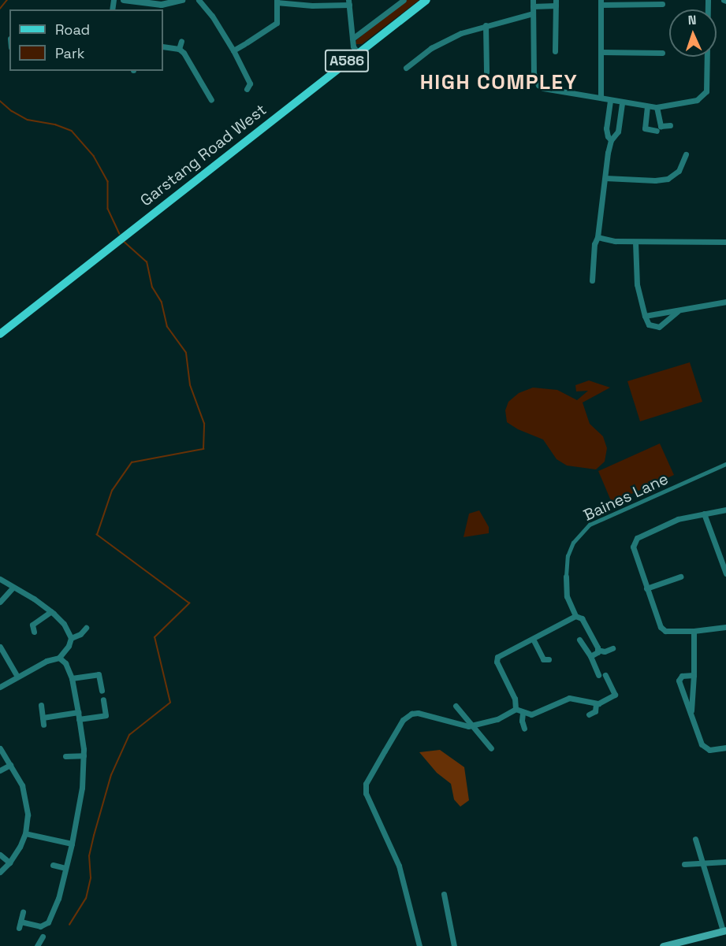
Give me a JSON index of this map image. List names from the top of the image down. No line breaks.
{"streets":{"main road":["A586","Garstang Road West"],"street":["Baines Lane"]},"districts":["HIGH COMPLEY"],"legend":["Road","Park"],"north":"top"}
